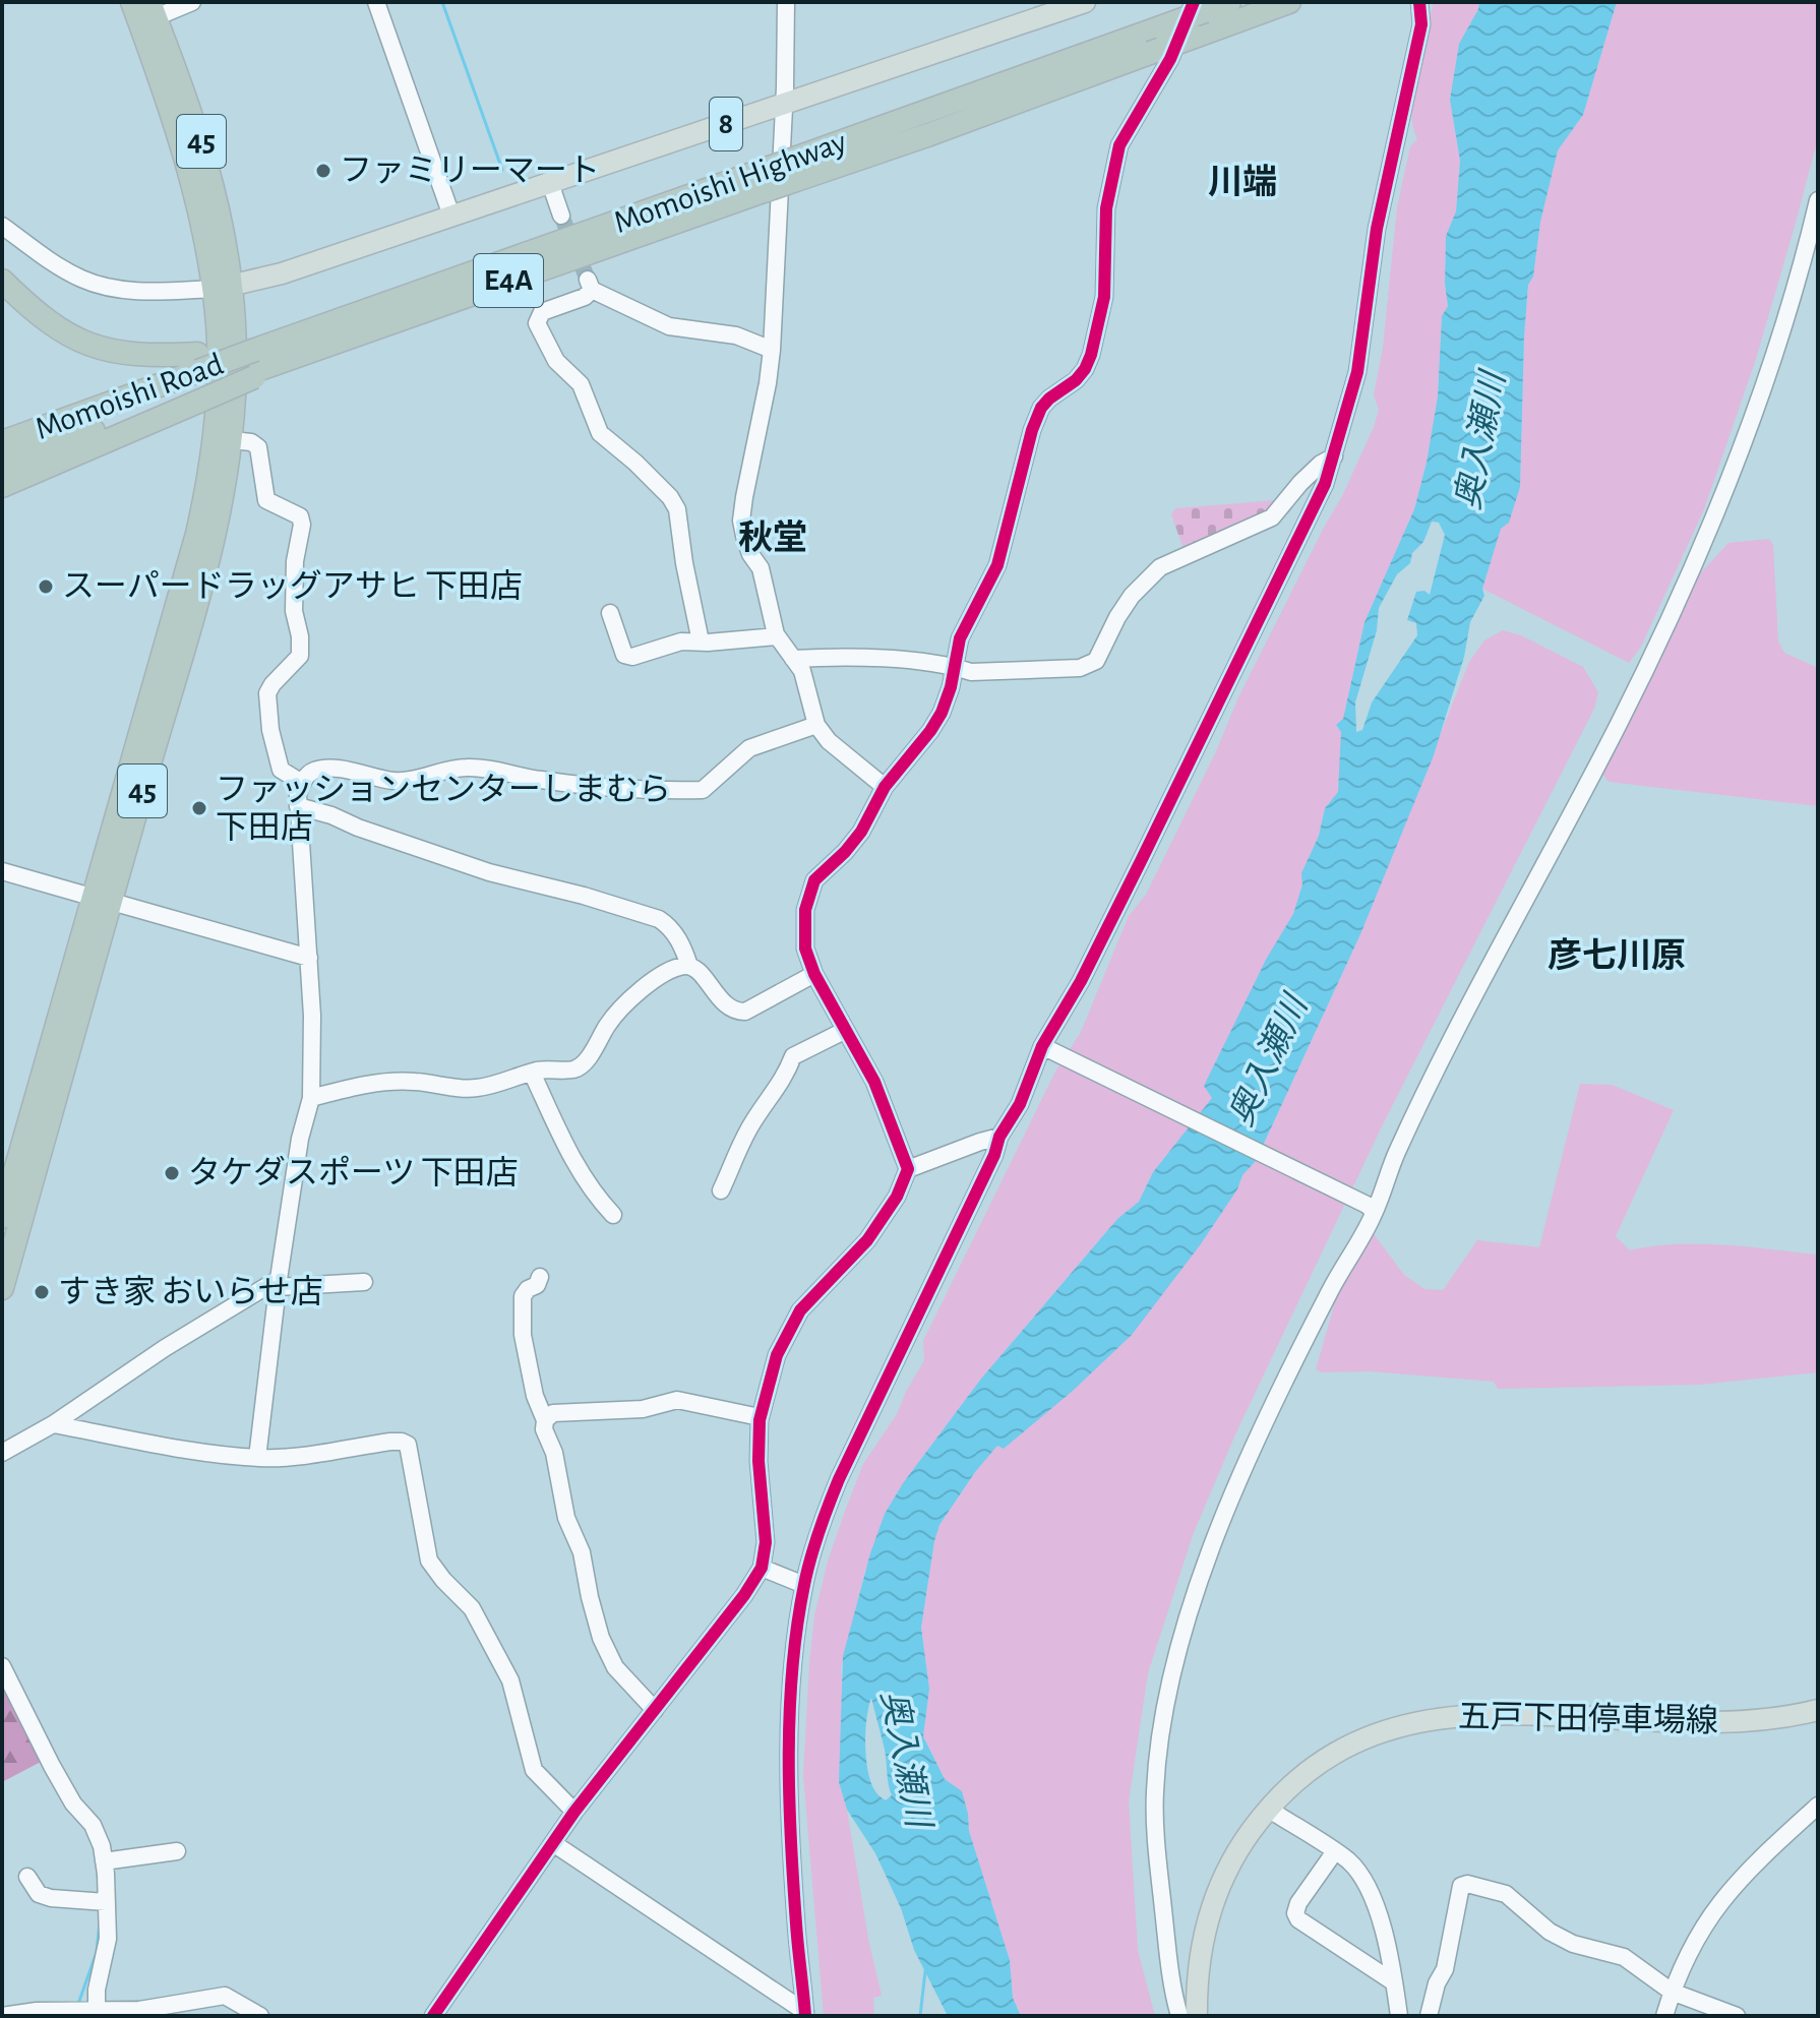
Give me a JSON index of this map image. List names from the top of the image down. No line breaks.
{"streets":{"highway":["45","Momoishi Highway","E4A","Momoishi Road"],"main road":["8","五戸下田停車場線"]},"crossings":[["8","45"],["Momoishi Highway","E4A"]],"districts":["川端","秋堂","彦七川原"],"water":["奥入瀬川"],"places":["ファミリーマート","スーパードラッグアサヒ 下田店","ファッションセンターしまむら 下田店","タケダスポーツ 下田店","すき家 おいらせ店"]}
